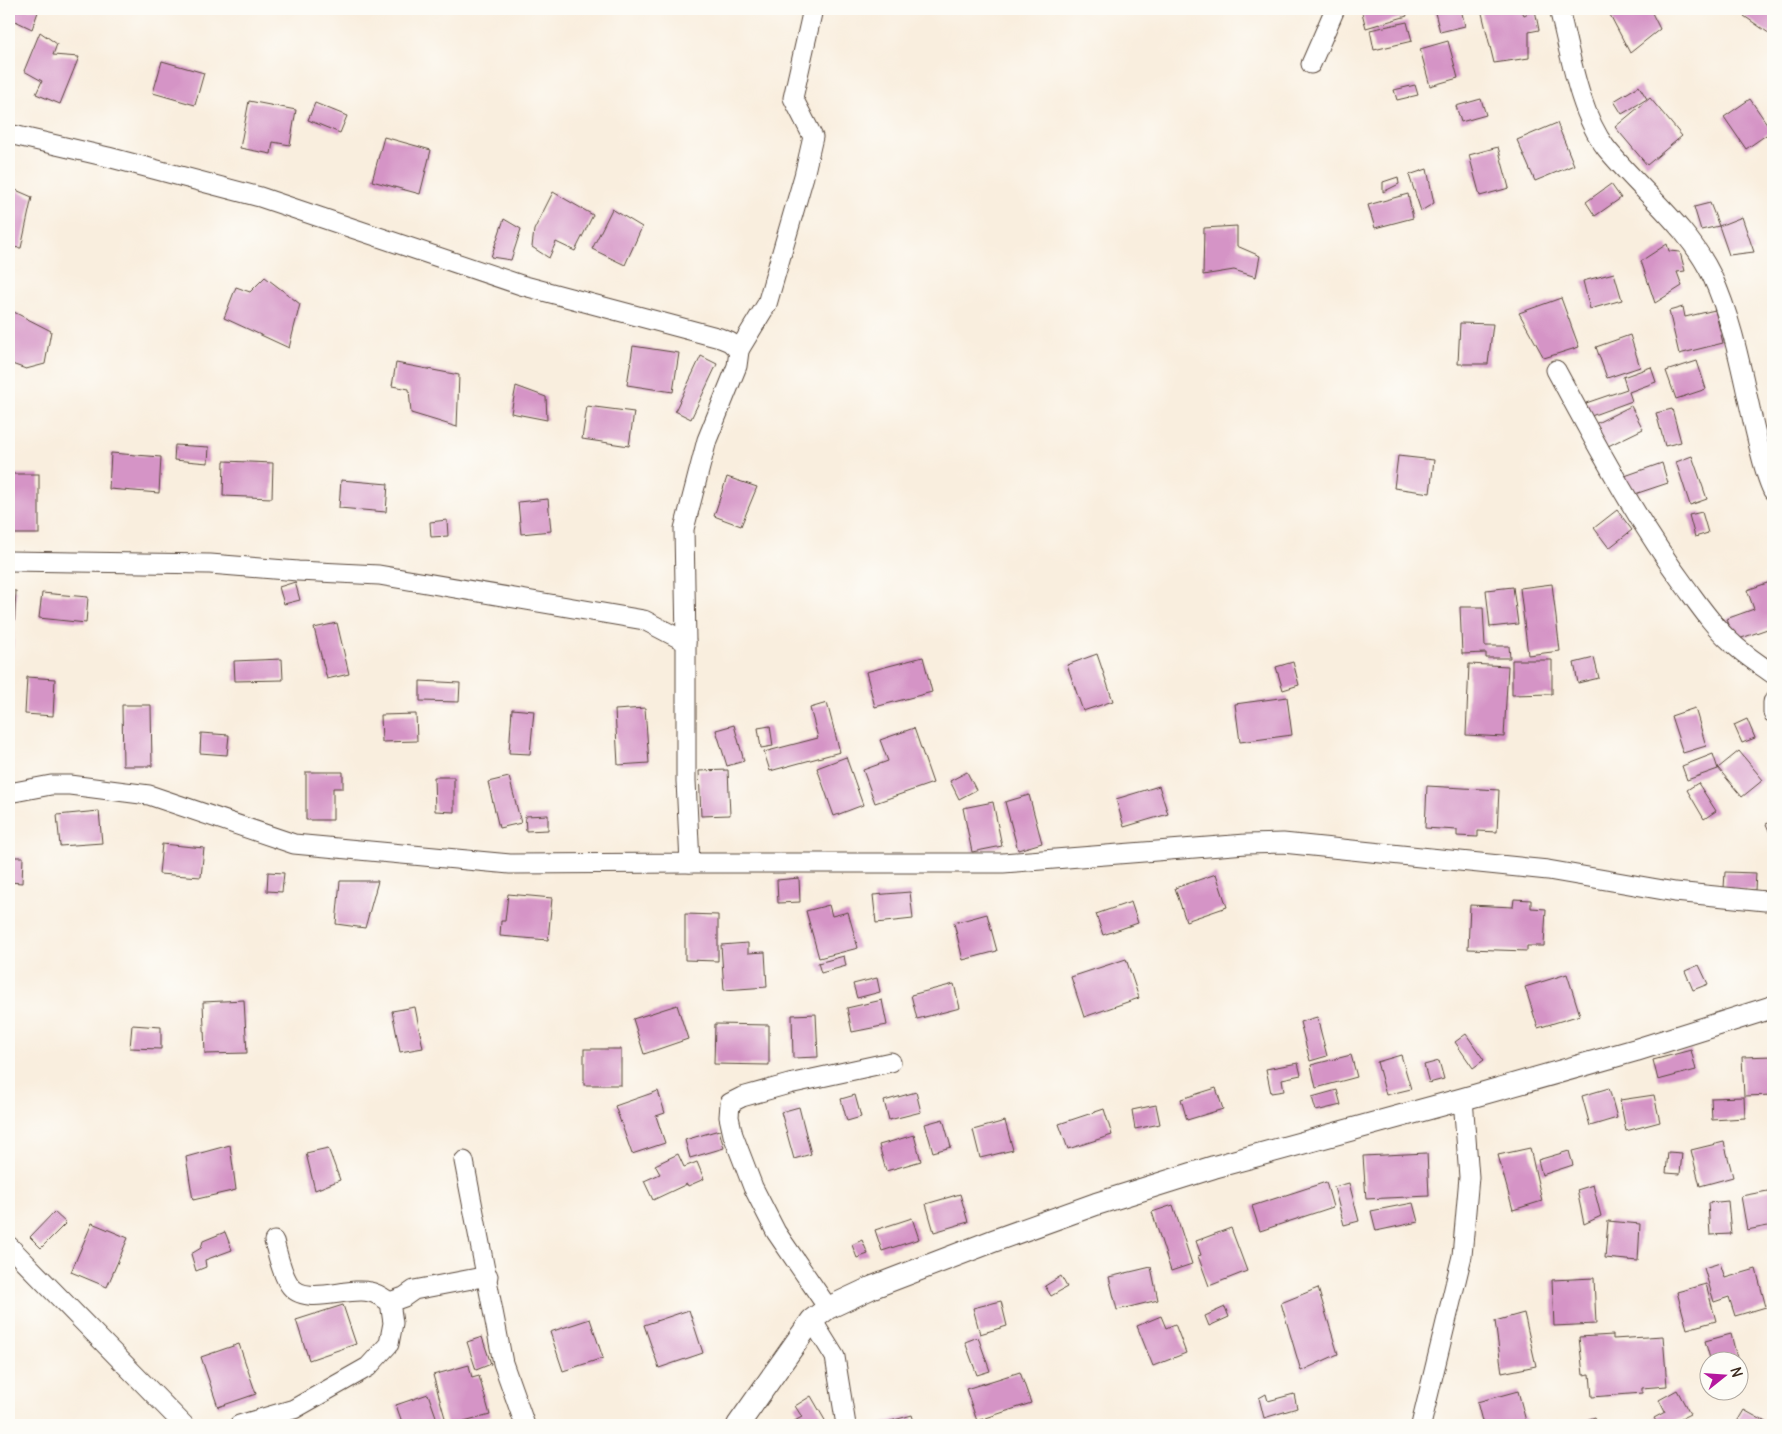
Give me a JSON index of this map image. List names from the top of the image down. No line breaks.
{"north":"right"}
